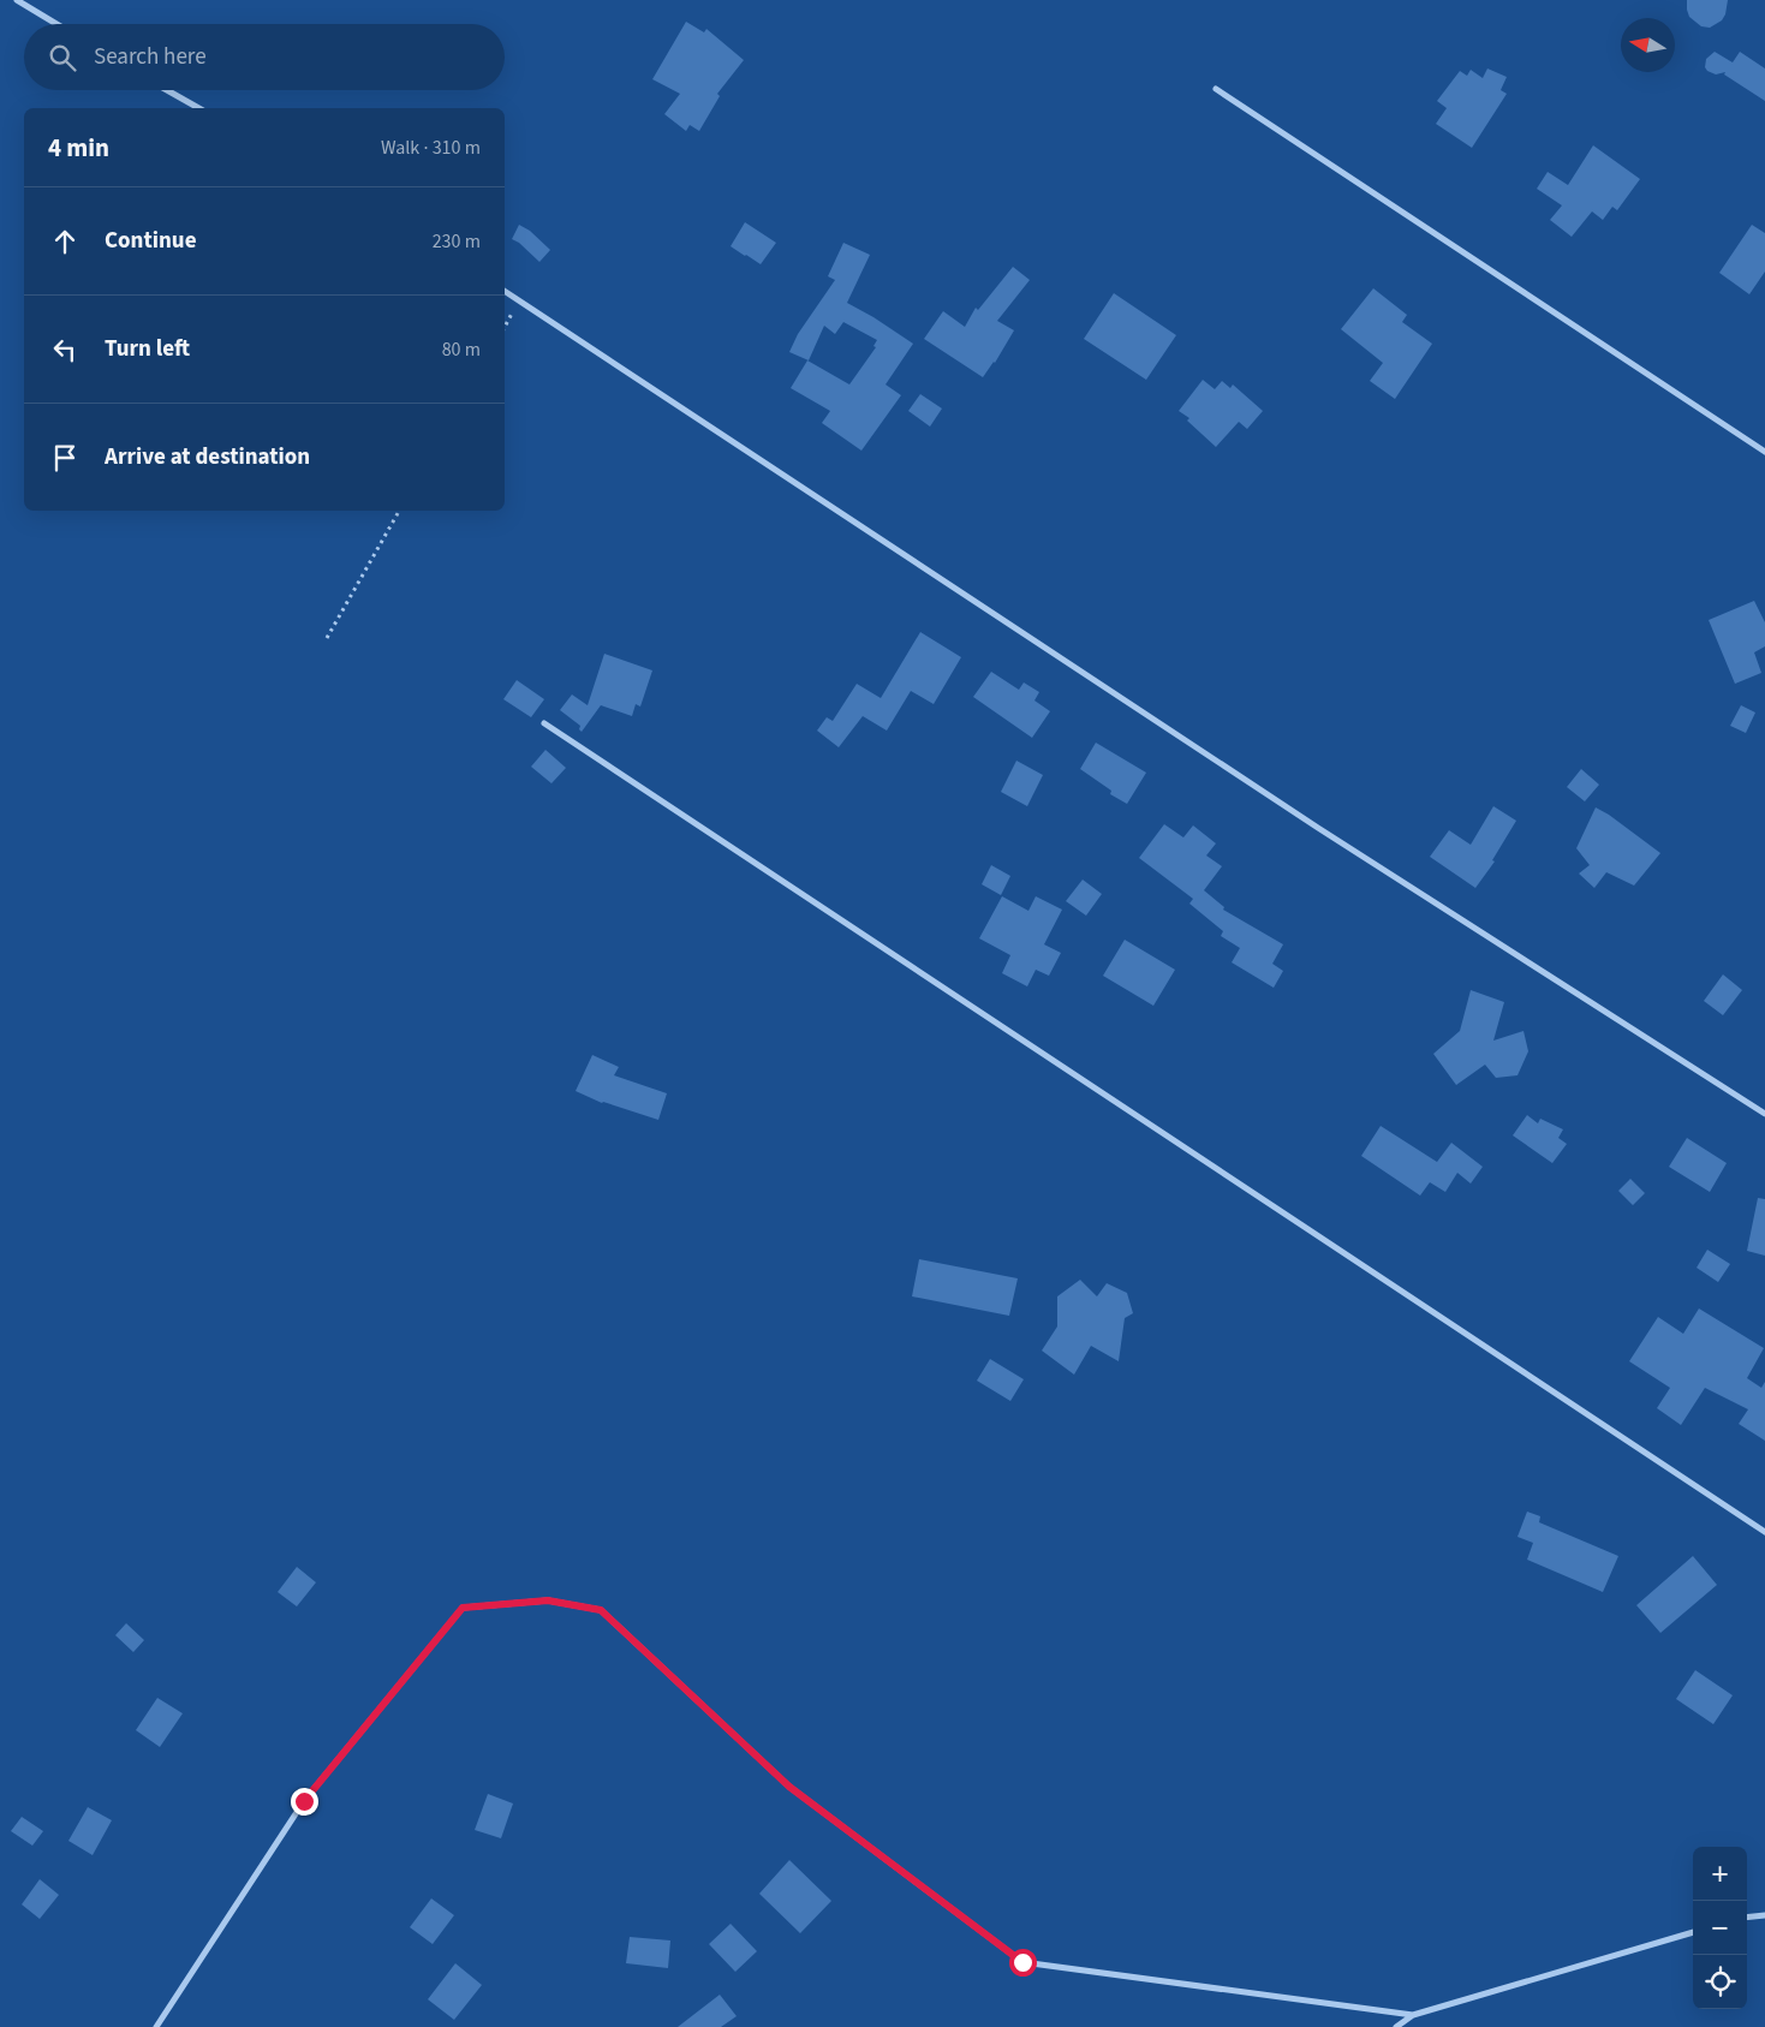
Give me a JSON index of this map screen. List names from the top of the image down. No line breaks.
{"north":"left","page":{"search":"Search here","heading":["4 min","Walk · 310 m"],"list":[["Continue","230 m"],["Turn left","80 m"],"Arrive at destination"],"map_buttons":["+","−"]}}
